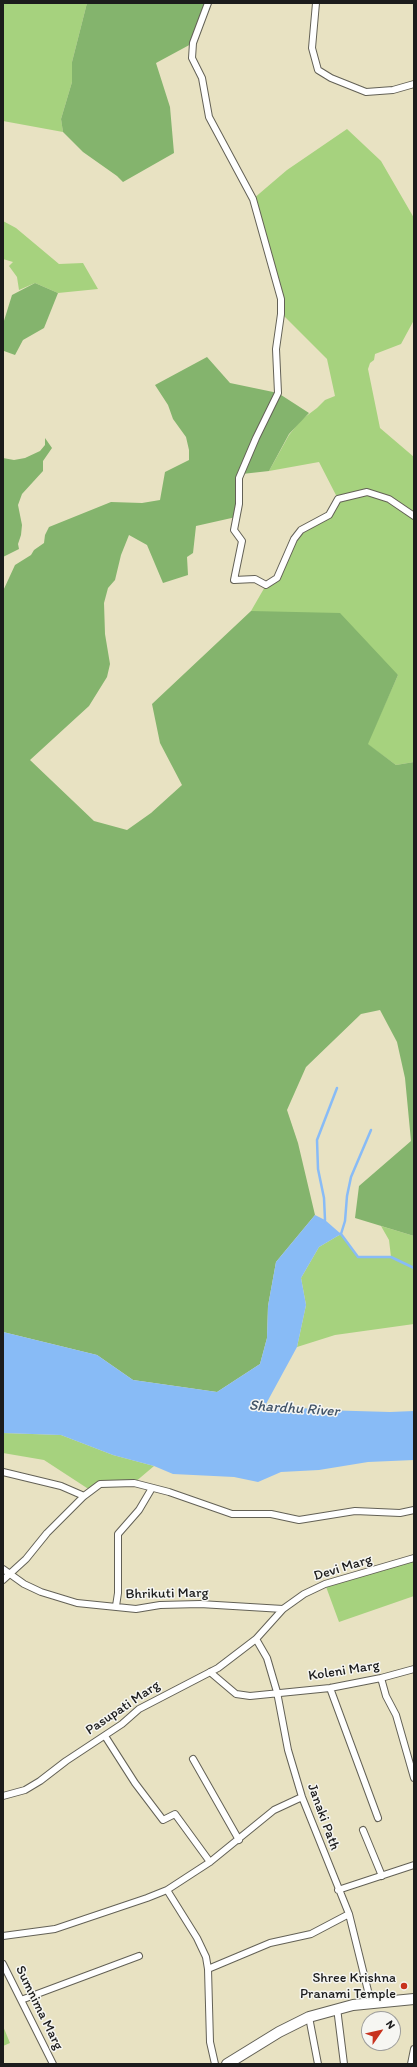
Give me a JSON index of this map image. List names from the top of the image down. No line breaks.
{"streets":{"street":["Devi Marg","Bhrikuti Marg","Koleni Marg","Pasupati Marg","Janaki Path","Sumnima Marg"]},"crossings":[["Devi Marg","Bhrikuti Marg"],["Devi Marg","Pasupati Marg"],["Devi Marg","Janaki Path"],["Koleni Marg","Pasupati Marg"],["Koleni Marg","Janaki Path"],["Pasupati Marg","Janaki Path"]],"water":["Shardhu River"],"places":["Shree Krishna Pranami Temple"],"north":"top right"}
